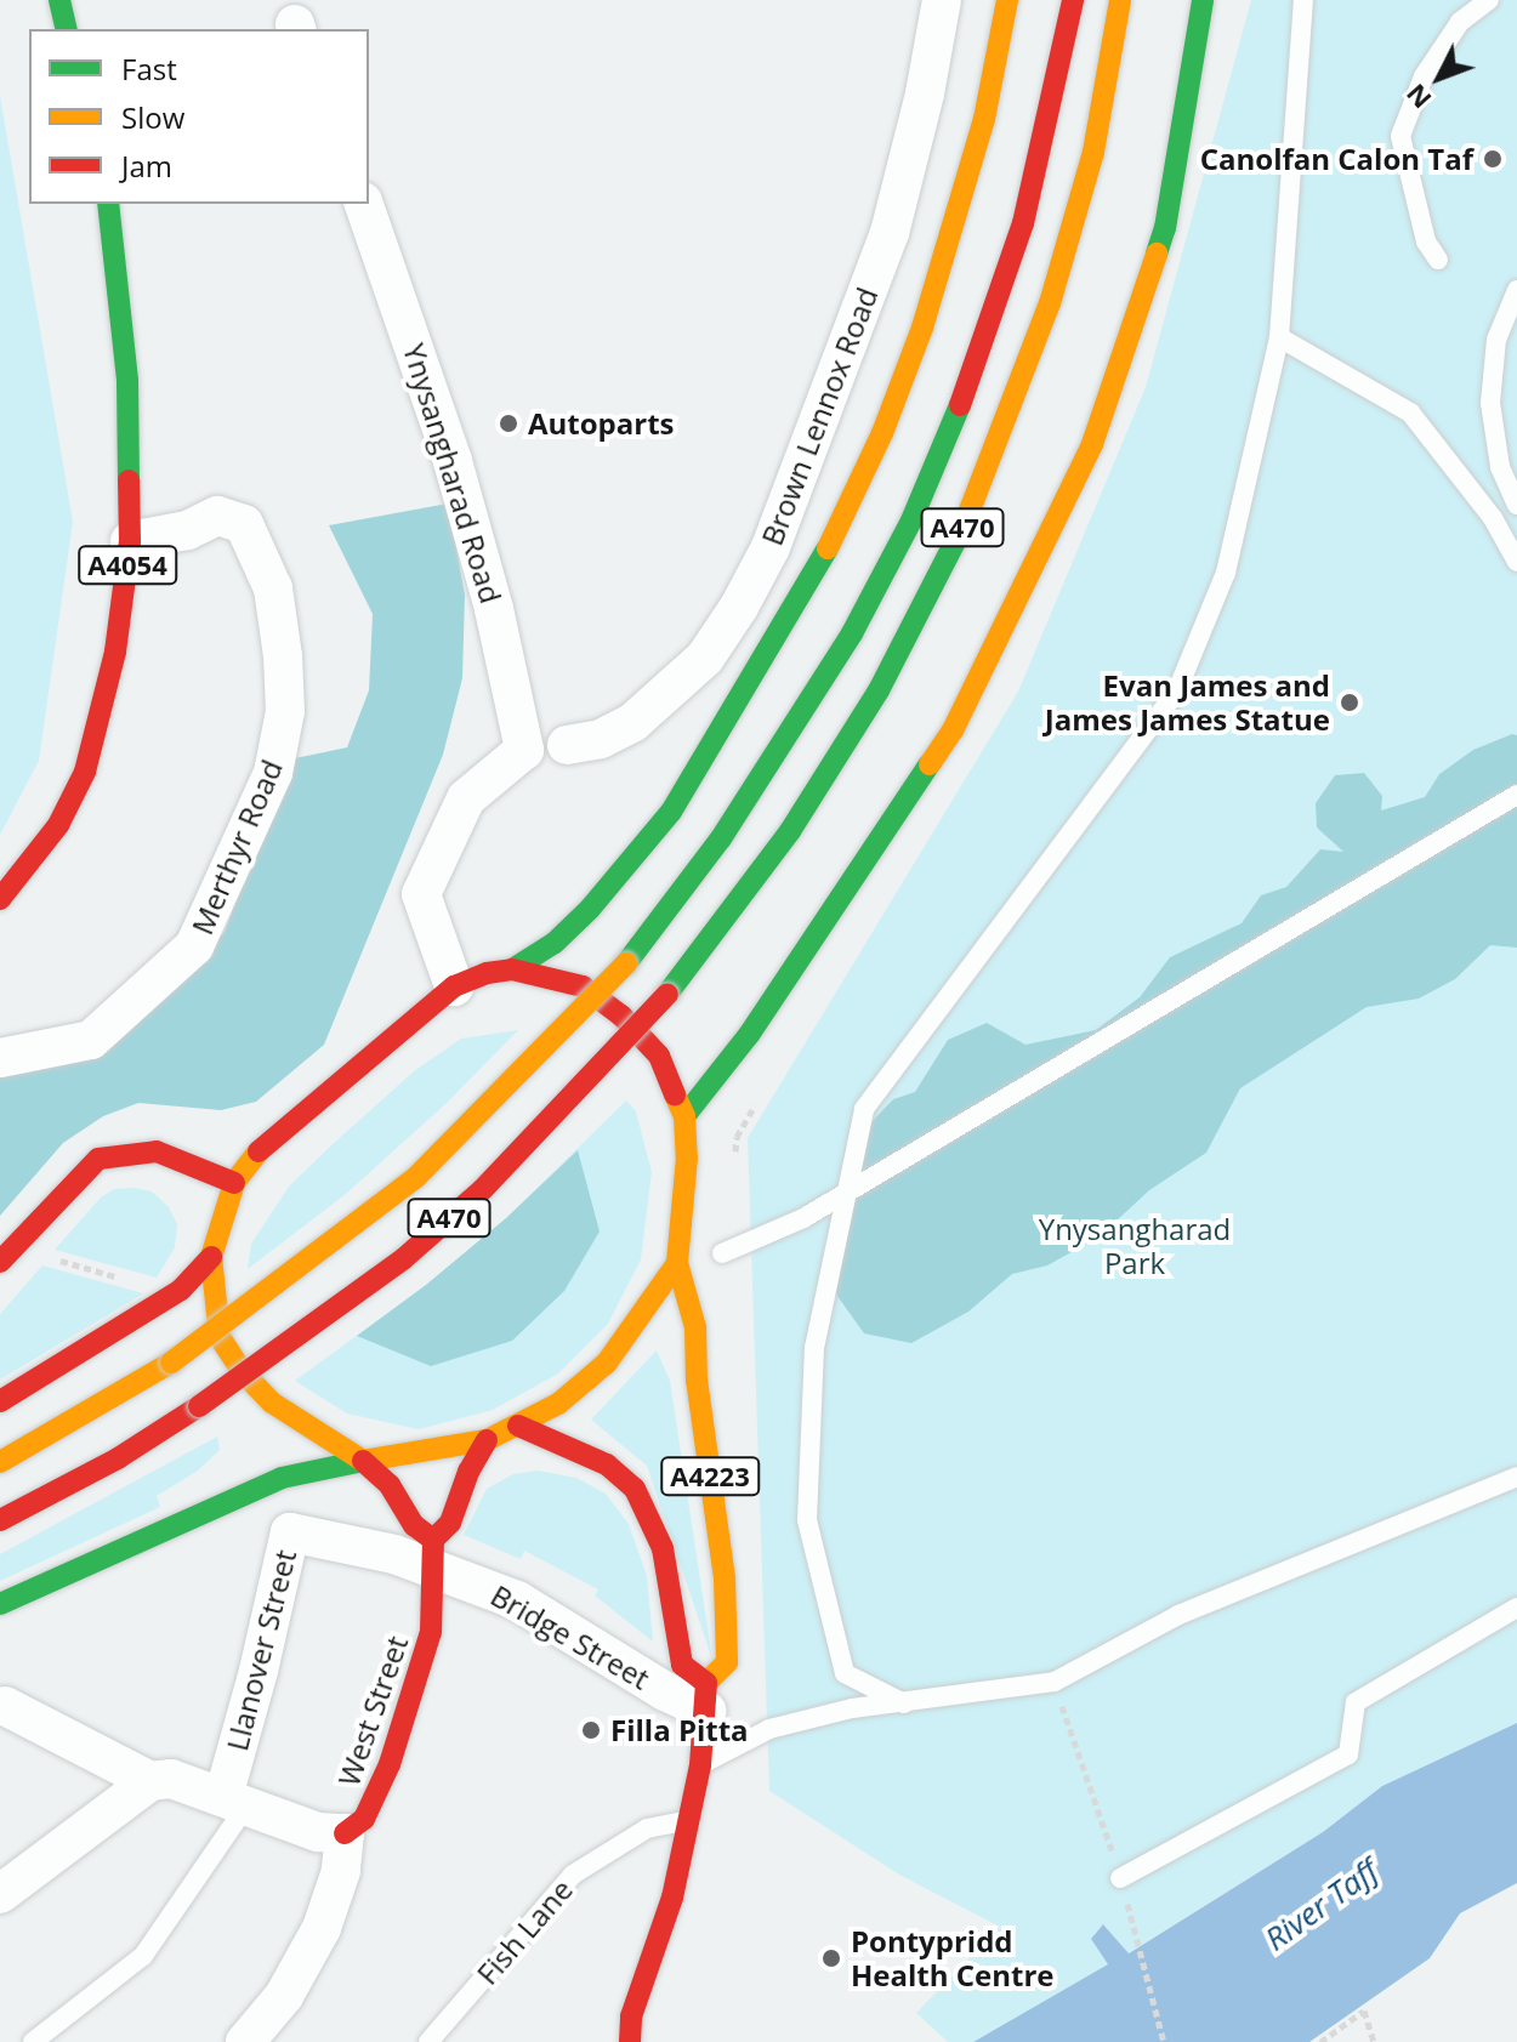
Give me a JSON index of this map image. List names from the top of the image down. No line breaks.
{"streets":{"main road":["A470","A4054","A4223","West Street"],"street":["Brown Lennox Road","Ynysangharad Road","Merthyr Road","Bridge Street","Llanover Street"],"lane":["Fish Lane"]},"crossings":[["A4054","Merthyr Road"],["A4223","Bridge Street"],["A4223","Fish Lane"],["Bridge Street","Llanover Street"],["Bridge Street","West Street"],["Llanover Street","West Street"]],"water":["River Taff"],"parks":["Ynysangharad Park"],"places":["Canolfan Calon Taf","Autoparts","Evan James and James James Statue","Filla Pitta","Pontypridd Health Centre"],"legend":["Fast","Slow","Jam"],"north":"bottom left"}
